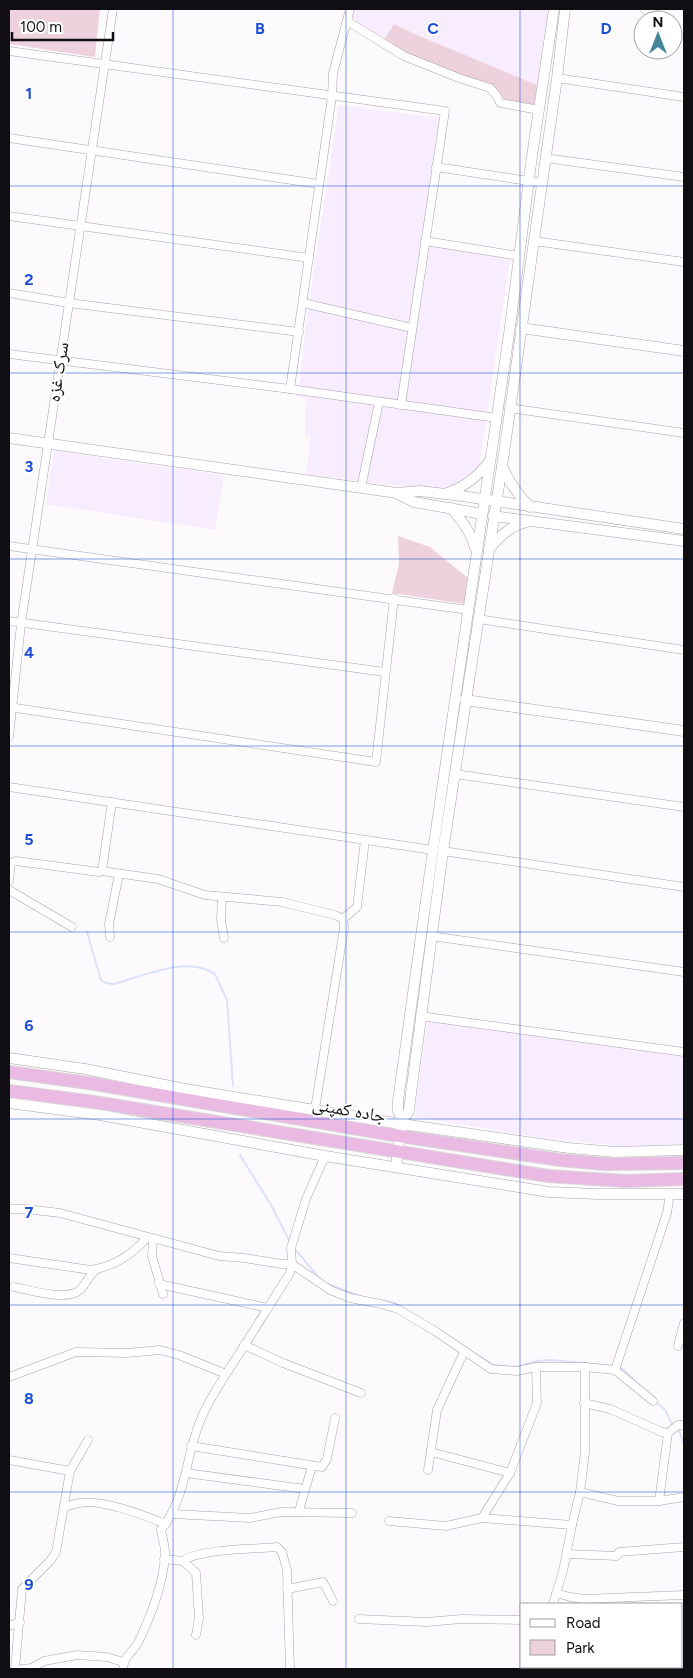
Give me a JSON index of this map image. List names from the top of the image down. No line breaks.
{"streets":{"highway":["جاده کمپنی"],"street":["سرک غزه"]},"legend":["Road","Park"],"scale_bar":"100 m","north":"top","grid":{"columns":["B","C","D"],"rows":["1","2","3","4","5","6","7","8","9"]}}
